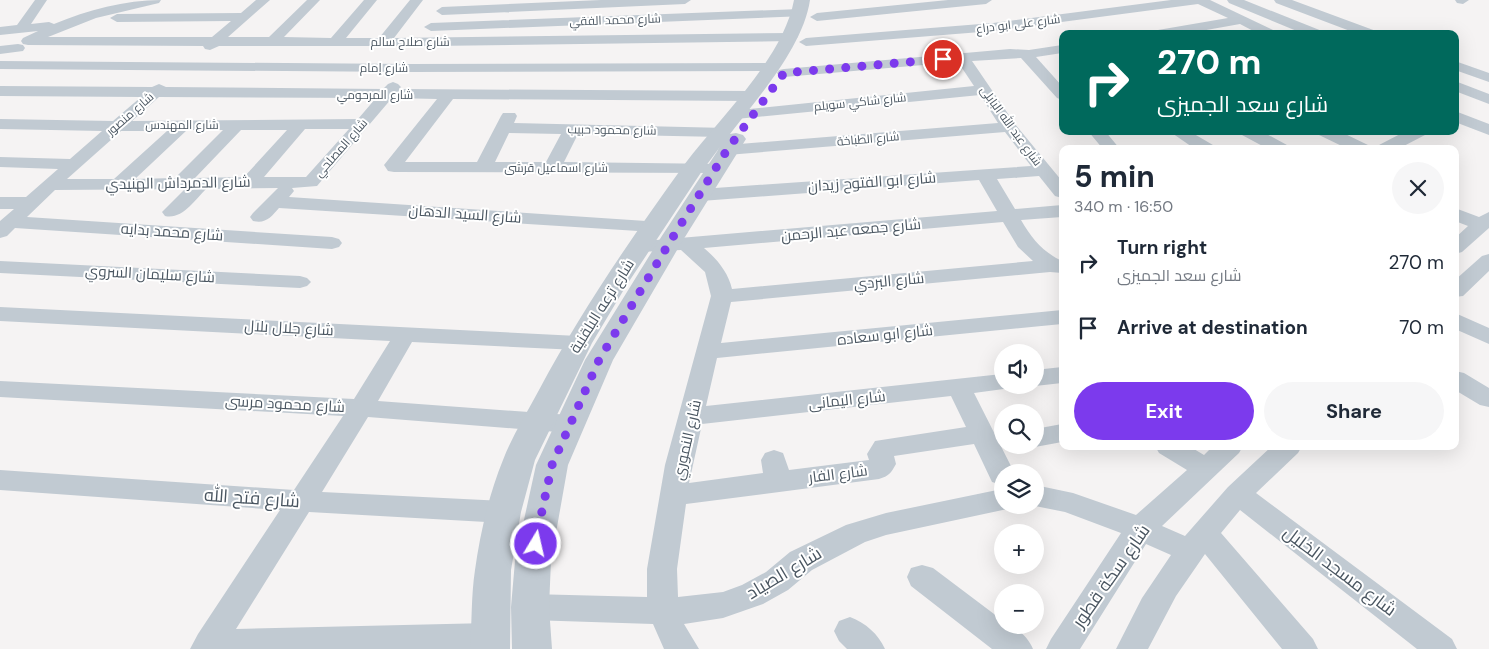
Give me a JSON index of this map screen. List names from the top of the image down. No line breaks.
{"streets":{"street":["شارع محمد الفقي","شارع على ابو دراع","شارع صلاح سالم","شارع إمام","شارع المرحومي","شارع شاكي سويلم","شارع منصور","شارع المهندس","شارع عبد الله البابلى","شارع محمود حبيب","شارع الطباخة","شارع المصلحي","شارع اسماعيل قرشى","شارع ابو الفتوح زيدان","شارع الدمرداش الهنيدي","شارع السيد الدهان","شارع جمعه عبد الرحمن","شارع محمد بدايه","شارع سليمان السروي","شارع البردي","شارع ترعه البلقنية","شارع جلال بلال","شارع ابو سعاده","شارع اليمانى","شارع محمود مرسى","شارع النموري","شارع الفار","شارع فتح الله","شارع مسجد الخليل","شارع الصياد","شارع سكة قطور"]},"crossings":[["شارع محمد الفقي","شارع على ابو دراع"],["شارع محمد الفقي","شارع صلاح سالم"],["شارع محمد الفقي","شارع المصلحي"],["شارع محمد الفقي","شارع ترعه البلقنية"],["شارع على ابو دراع","شارع صلاح سالم"],["شارع على ابو دراع","شارع ترعه البلقنية"],["شارع صلاح سالم","شارع منصور"],["شارع صلاح سالم","شارع المصلحي"],["شارع صلاح سالم","شارع ترعه البلقنية"],["شارع إمام","شارع منصور"],["شارع إمام","شارع عبد الله البابلى"],["شارع إمام","شارع المصلحي"],["شارع إمام","شارع ترعه البلقنية"],["شارع المرحومي","شارع شاكي سويلم"],["شارع المرحومي","شارع منصور"],["شارع المرحومي","شارع محمود حبيب"],["شارع المرحومي","شارع الطباخة"],["شارع المرحومي","شارع المصلحي"],["شارع المرحومي","شارع اسماعيل قرشى"],["شارع المرحومي","شارع ترعه البلقنية"],["شارع شاكي سويلم","شارع عبد الله البابلى"],["شارع شاكي سويلم","شارع محمود حبيب"],["شارع شاكي سويلم","شارع الطباخة"],["شارع شاكي سويلم","شارع اسماعيل قرشى"],["شارع شاكي سويلم","شارع ترعه البلقنية"],["شارع منصور","شارع المهندس"],["شارع منصور","شارع الدمرداش الهنيدي"],["شارع منصور","شارع محمد بدايه"],["شارع المهندس","شارع المصلحي"],["شارع عبد الله البابلى","شارع الطباخة"],["شارع عبد الله البابلى","شارع ابو الفتوح زيدان"],["شارع محمود حبيب","شارع الطباخة"],["شارع محمود حبيب","شارع اسماعيل قرشى"],["شارع محمود حبيب","شارع ترعه البلقنية"],["شارع الطباخة","شارع اسماعيل قرشى"],["شارع الطباخة","شارع ترعه البلقنية"],["شارع المصلحي","شارع الدمرداش الهنيدي"],["شارع المصلحي","شارع السيد الدهان"],["شارع اسماعيل قرشى","شارع ترعه البلقنية"],["شارع ابو الفتوح زيدان","شارع ترعه البلقنية"],["شارع السيد الدهان","شارع جمعه عبد الرحمن"],["شارع السيد الدهان","شارع ترعه البلقنية"],["شارع السيد الدهان","شارع النموري"],["شارع جمعه عبد الرحمن","شارع ترعه البلقنية"],["شارع جمعه عبد الرحمن","شارع النموري"],["شارع البردي","شارع النموري"],["شارع ترعه البلقنية","شارع جلال بلال"],["شارع ترعه البلقنية","شارع محمود مرسى"],["شارع ترعه البلقنية","شارع النموري"],["شارع ترعه البلقنية","شارع فتح الله"],["شارع ترعه البلقنية","شارع الصياد"],["شارع ابو سعاده","شارع النموري"],["شارع اليمانى","شارع النموري"],["شارع النموري","شارع الفار"],["شارع النموري","شارع الصياد"]],"page":{"turn":["270 m","شارع سعد الجميزى"],"heading":["5 min","340 m · 16:50"],"list":[{"name":"Turn right","note":"شارع سعد الجميزى","value":"270 m"},{"name":"Arrive at destination","value":"70 m"}],"map_buttons":["+","−"],"buttons":["Exit","Share"]}}
